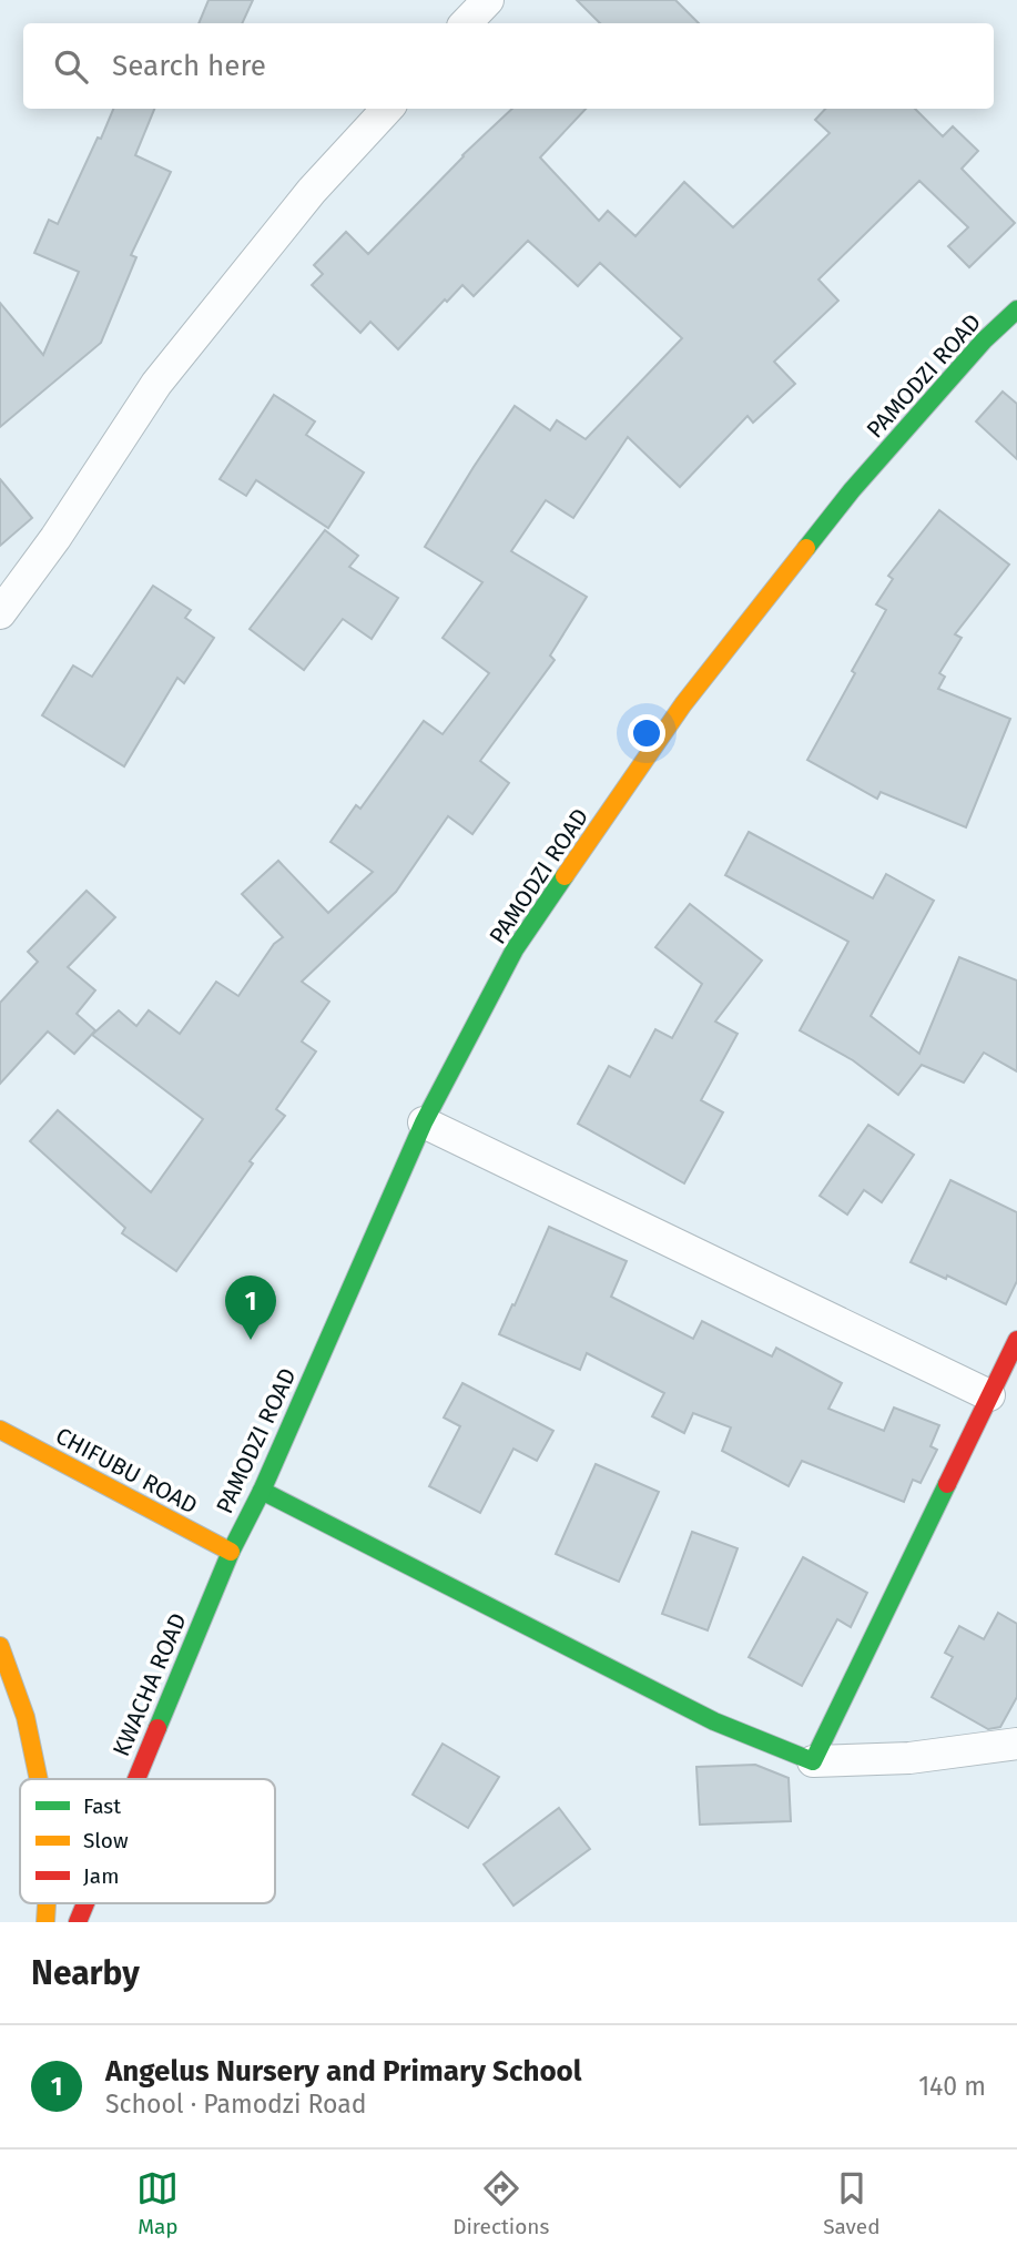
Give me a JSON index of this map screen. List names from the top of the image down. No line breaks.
{"streets":{"street":["PAMODZI ROAD","CHIFUBU ROAD","KWACHA ROAD"]},"crossings":[["PAMODZI ROAD","CHIFUBU ROAD"],["PAMODZI ROAD","KWACHA ROAD"],["CHIFUBU ROAD","KWACHA ROAD"]],"legend":["Fast","Slow","Jam"],"page":{"search":"Search here","pins":"1","heading":"Nearby","list":[{"mark":"1","name":"Angelus Nursery and Primary School","note":"School · Pamodzi Road","value":"140 m"}],"nav":["Map","Directions","Saved"]}}
